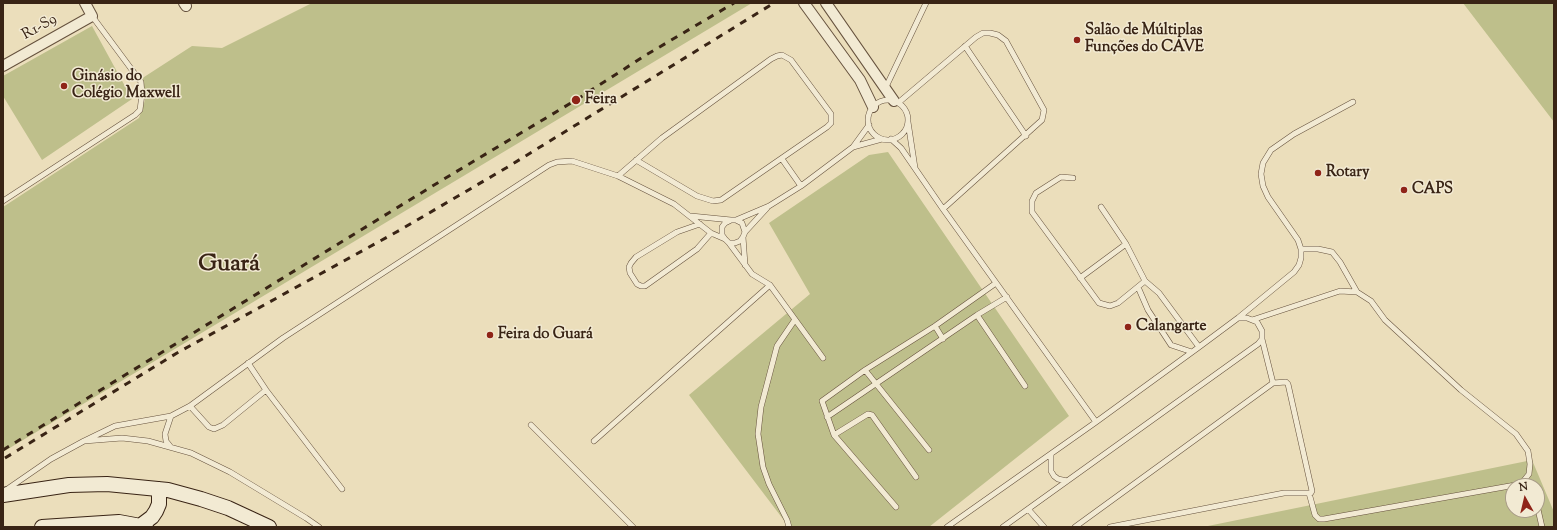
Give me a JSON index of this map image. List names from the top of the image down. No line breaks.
{"streets":{"street":["R1-S9"]},"districts":["Guará"],"places":["Salão de Múltiplas Funções do CAVE","Ginásio do Colégio Maxwell","Feira","Rotary","CAPS","Calangarte","Feira do Guará"],"north":"top"}
